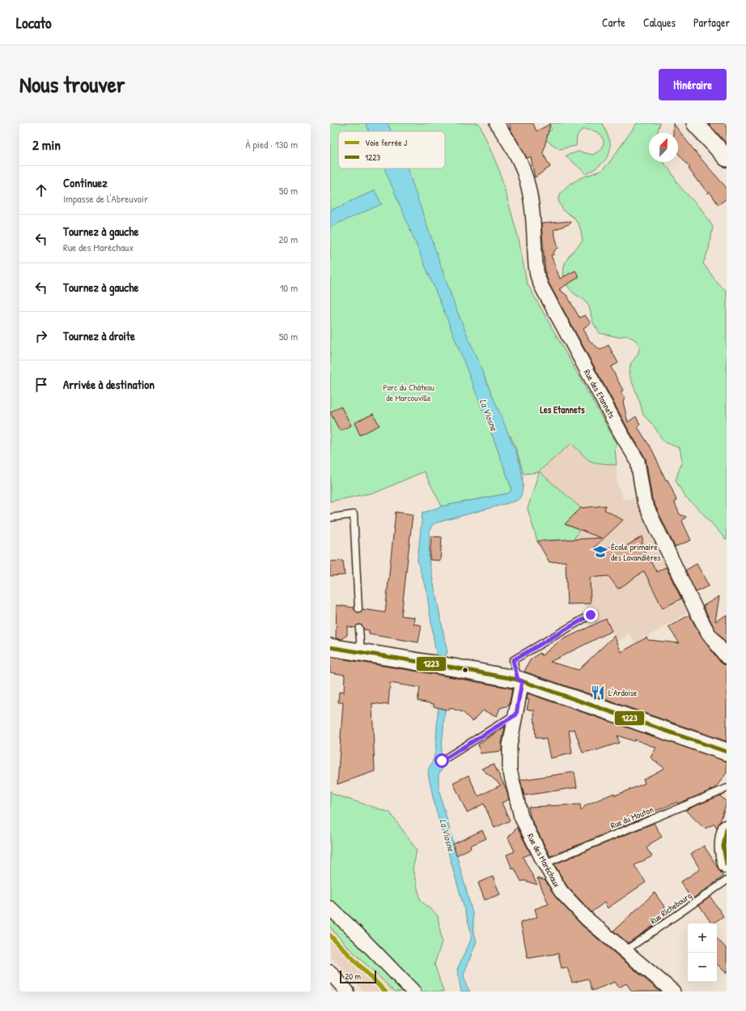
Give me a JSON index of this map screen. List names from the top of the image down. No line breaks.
{"streets":{"street":["Rue des Etannets","Rue des Maréchaux"],"lane":["Rue du Mouton","Rue Richebourg"]},"crossings":[["Rue du Mouton","Rue des Maréchaux"],["Rue des Maréchaux","Rue Richebourg"]],"districts":["Les Etannets"],"water":["La Viosne"],"parks":["Parc du Château de Marcouville"],"places":{"school or university":["École primaire des Lavandières"],"restaurant":["L'Ardoise"]},"lines":["transit line 1223","rail line J"],"legend":["Voie ferrée J","1223"],"scale_bar":"20 m","north":"top right","page":{"header":"Locato","nav":["Carte","Calques","Partager"],"title":"Nous trouver","buttons":"Itinéraire","heading":["2 min","À pied · 130 m"],"list":[["Continuez","Impasse de l'Abreuvoir","50 m"],["Tournez à gauche","Rue des Maréchaux","20 m"],["Tournez à gauche","10 m"],["Tournez à droite","50 m"],"Arrivée à destination"],"map_buttons":["+","−"],"scale":"20 m"}}
